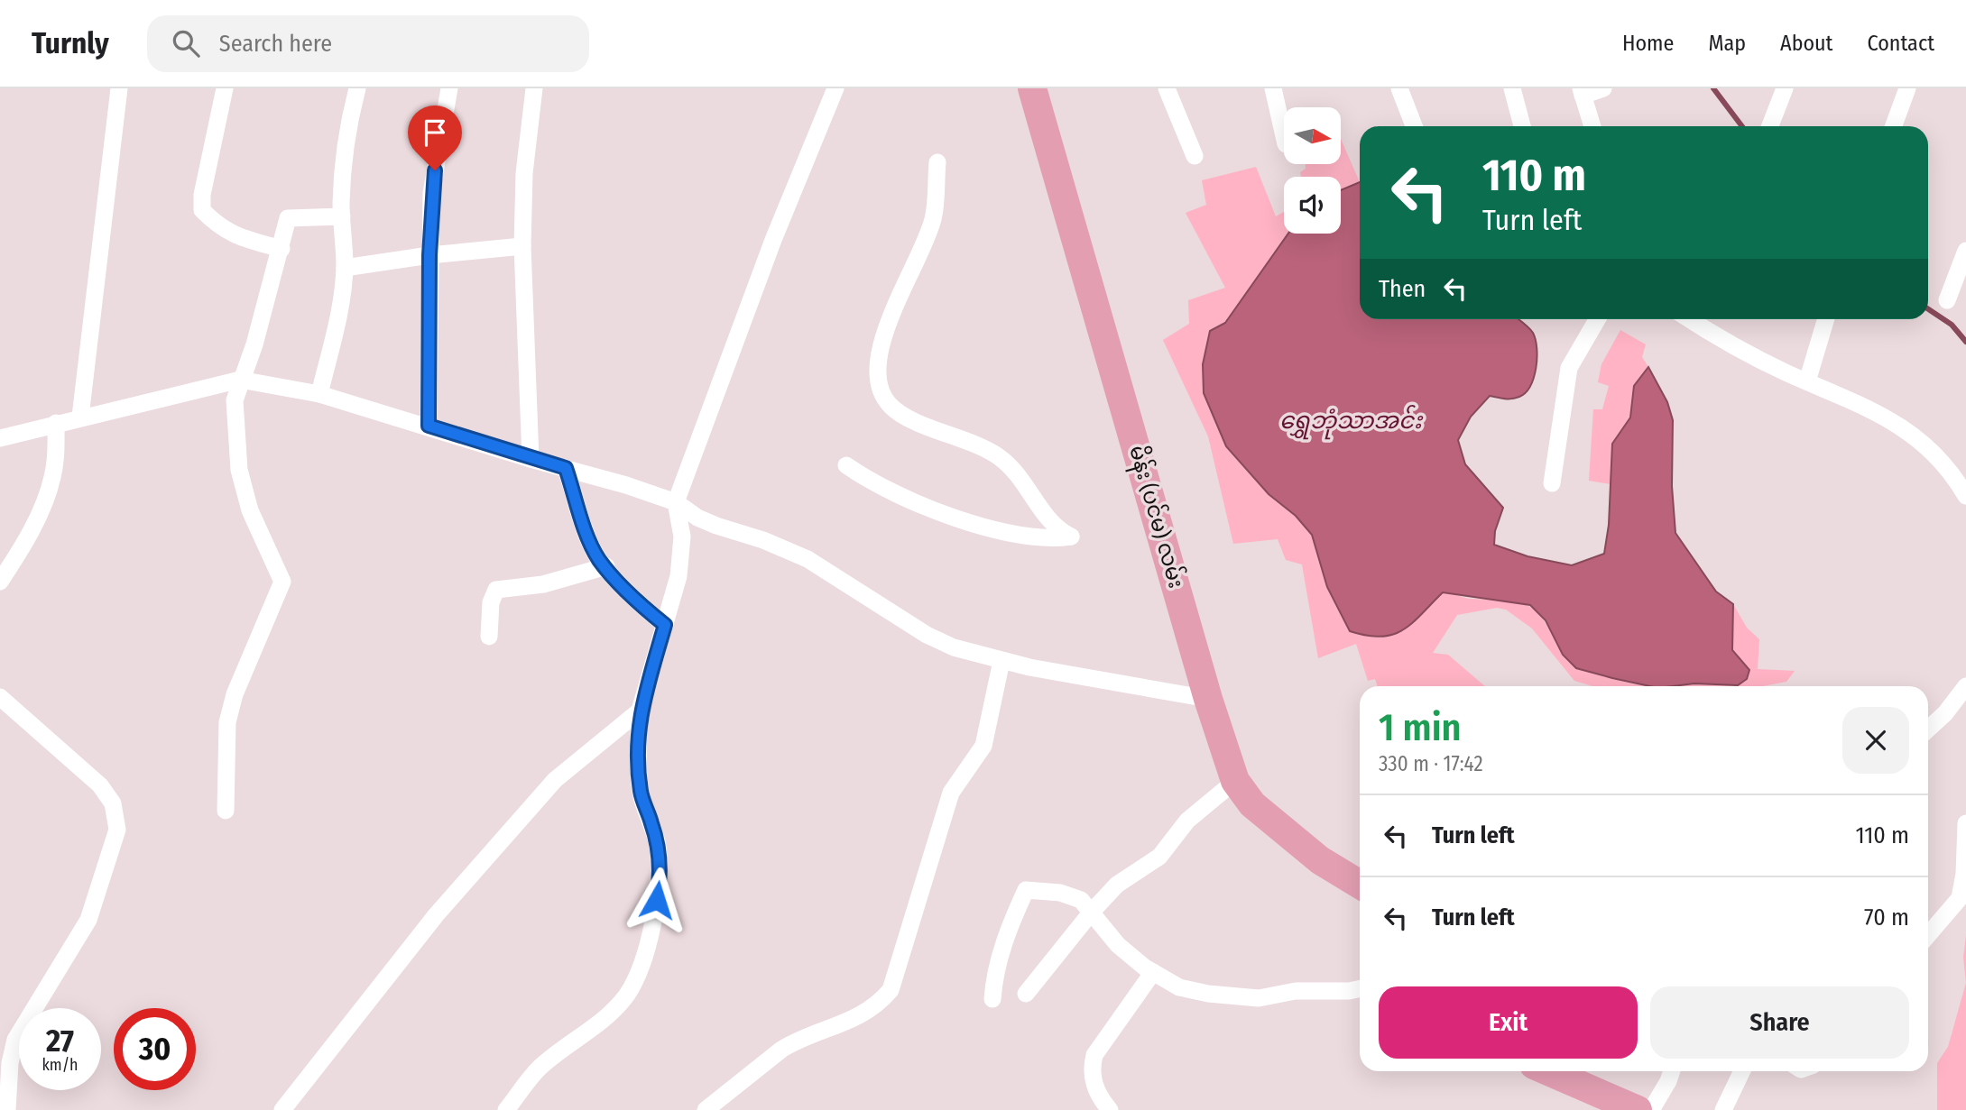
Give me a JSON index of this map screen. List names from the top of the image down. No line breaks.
{"streets":{"main road":["မိန်း (ပင်မ) လမ်း"]},"water":["ရွှေဘုံသာအင်း"],"north":"right","page":{"header":"Turnly","search":"Search here","nav":["Home","Map","About","Contact"],"turn":["110 m","Turn left"],"then":"Then","heading":["1 min","330 m · 17:42"],"list":[{"name":"Turn left","value":"110 m"},{"name":"Turn left","value":"70 m"}],"buttons":["Exit","Share"],"speed":"27 km/h","limit":"30"}}
